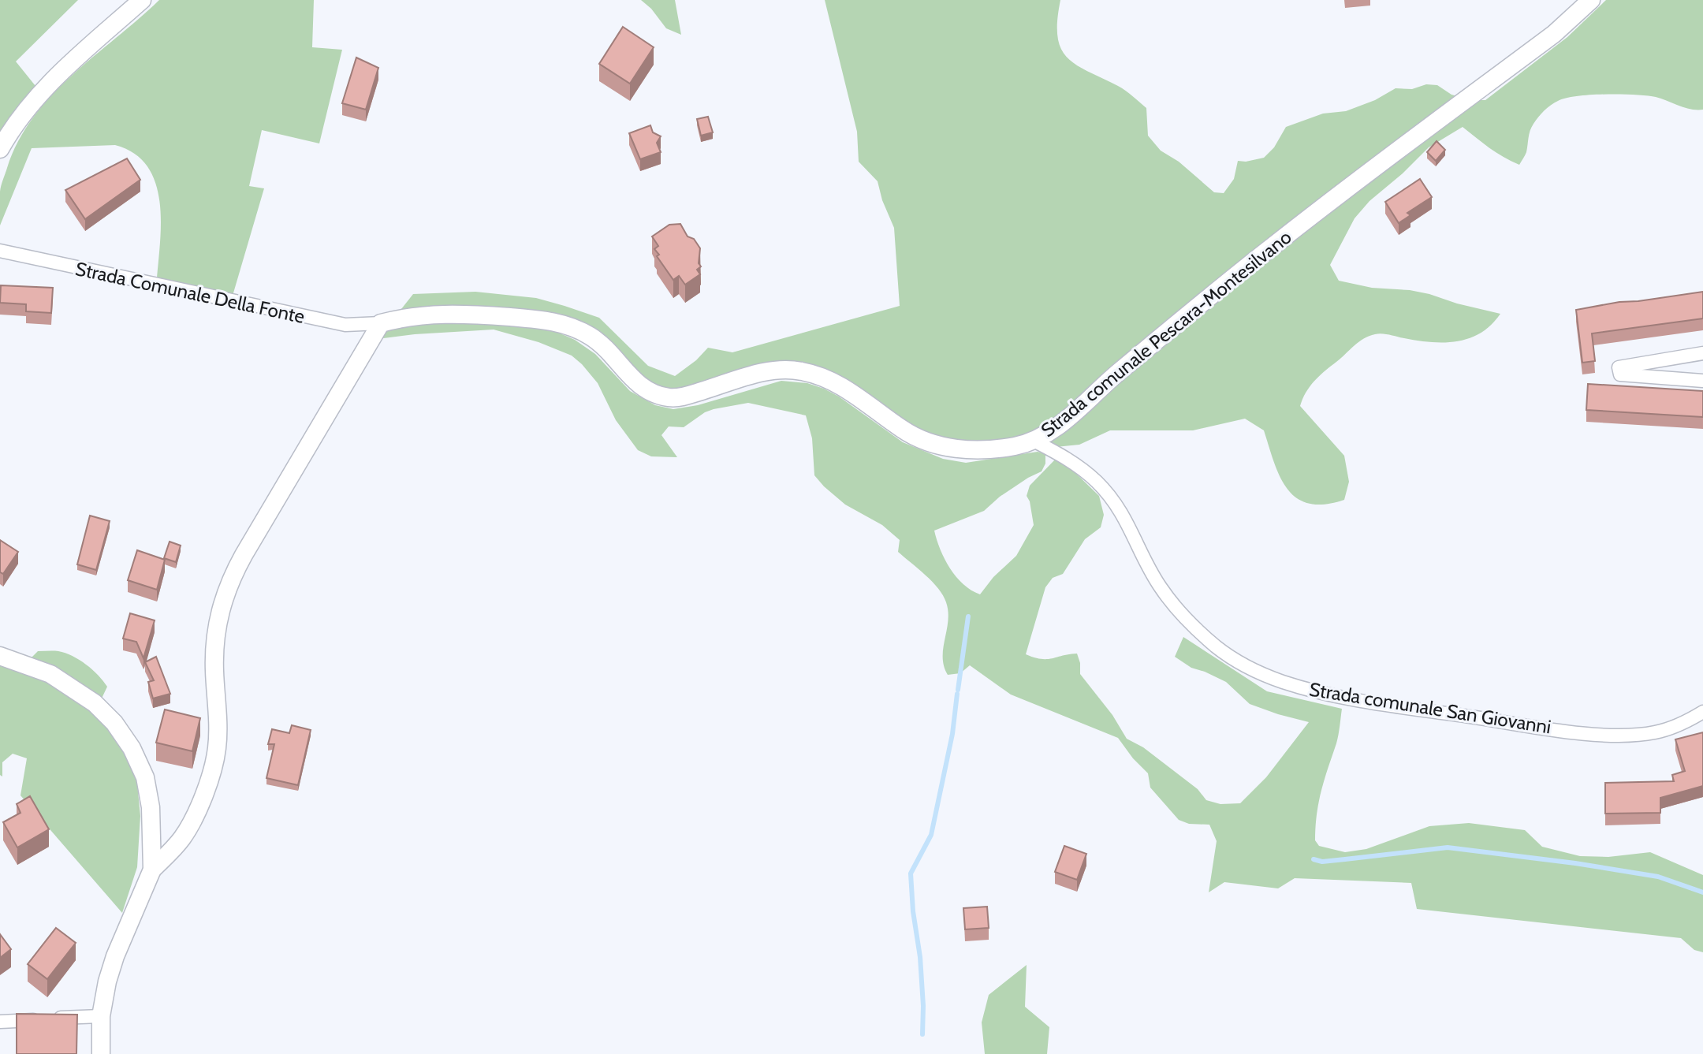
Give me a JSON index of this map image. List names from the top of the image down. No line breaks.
{"streets":{"street":["Strada Comunale Della Fonte","Strada comunale Pescara-Montesilvano","Strada comunale San Giovanni"]},"crossings":[["Strada Comunale Della Fonte","Strada comunale Pescara-Montesilvano"],["Strada comunale Pescara-Montesilvano","Strada comunale San Giovanni"]]}
